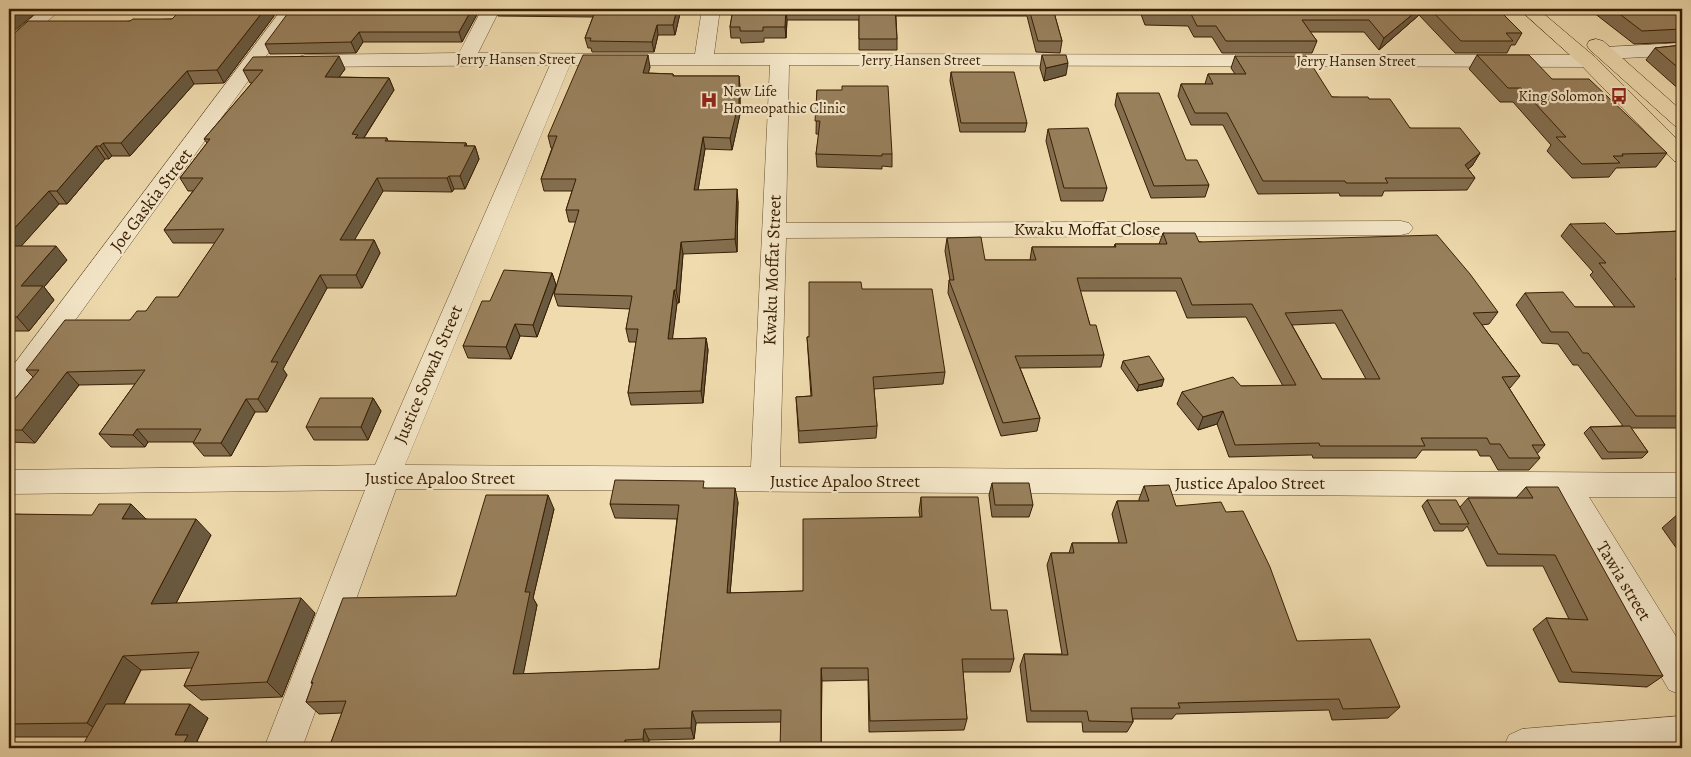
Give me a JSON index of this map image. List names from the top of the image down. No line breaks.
{"streets":{"street":["Jerry Hansen Street","Joe Gaskia Street","Kwaku Moffat Close","Kwaku Moffat Street","Justice Sowah Street","Justice Apaloo Street","Tawia street"]},"crossings":[["Jerry Hansen Street","Joe Gaskia Street"],["Jerry Hansen Street","Kwaku Moffat Street"],["Jerry Hansen Street","Justice Sowah Street"],["Kwaku Moffat Close","Kwaku Moffat Street"],["Kwaku Moffat Street","Justice Apaloo Street"],["Justice Sowah Street","Justice Apaloo Street"],["Justice Apaloo Street","Tawia street"]],"places":{"bus stop":["King Solomon"],"hospital":["New Life Homeopathic Clinic"]}}
